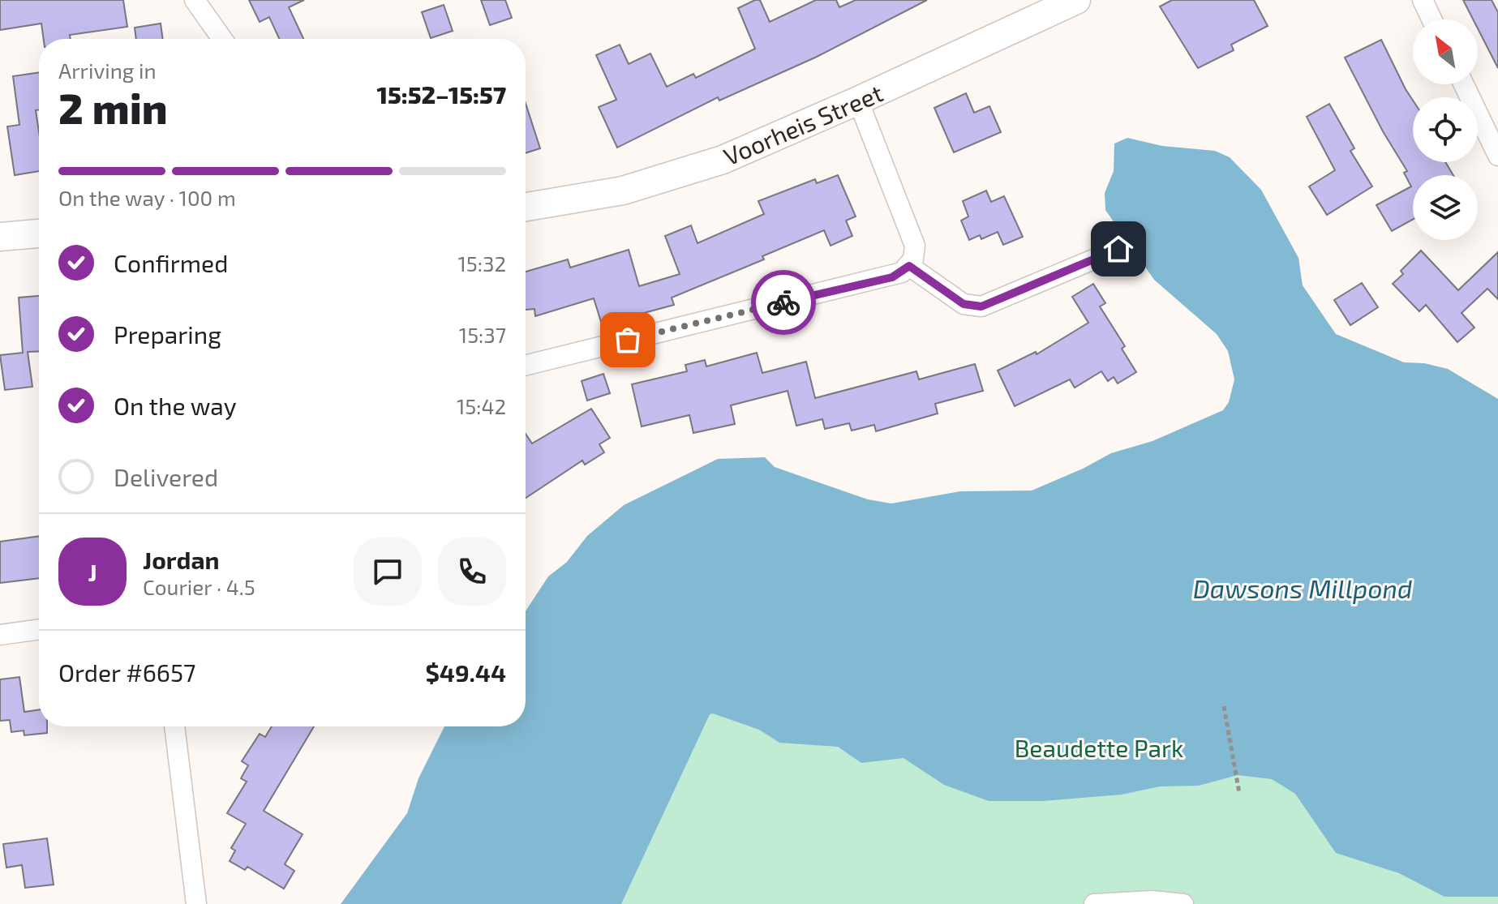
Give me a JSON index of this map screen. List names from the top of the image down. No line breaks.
{"streets":{"street":["Voorheis Street"]},"water":["Dawsons Millpond"],"parks":["Beaudette Park"],"north":"top left","page":{"heading":["2 min","Arriving in","15:52–15:57"],"panel":["Jordan","Courier · 4.5","Order #6657","$49.44"],"bar":"On the way · 100 m","list":[["Confirmed","15:32"],["Preparing","15:37"],["On the way","15:42"],"Delivered"],"round":"J"}}
